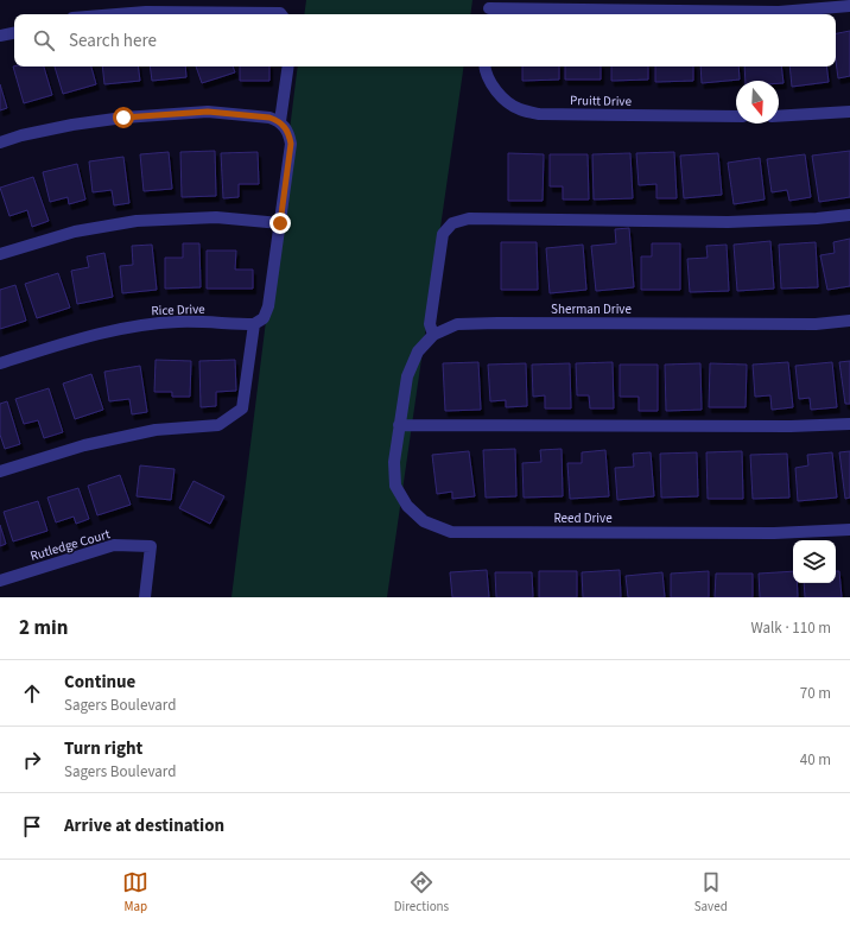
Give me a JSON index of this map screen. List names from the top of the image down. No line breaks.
{"streets":{"street":["Pruitt Drive","Sherman Drive","Rice Drive","Reed Drive","Rutledge Court"]},"crossings":[["Sherman Drive","Reed Drive"]],"north":"bottom","page":{"search":"Search here","heading":["2 min","Walk · 110 m"],"list":[["Continue","Sagers Boulevard","70 m"],["Turn right","Sagers Boulevard","40 m"],"Arrive at destination"],"nav":["Map","Directions","Saved"]}}
